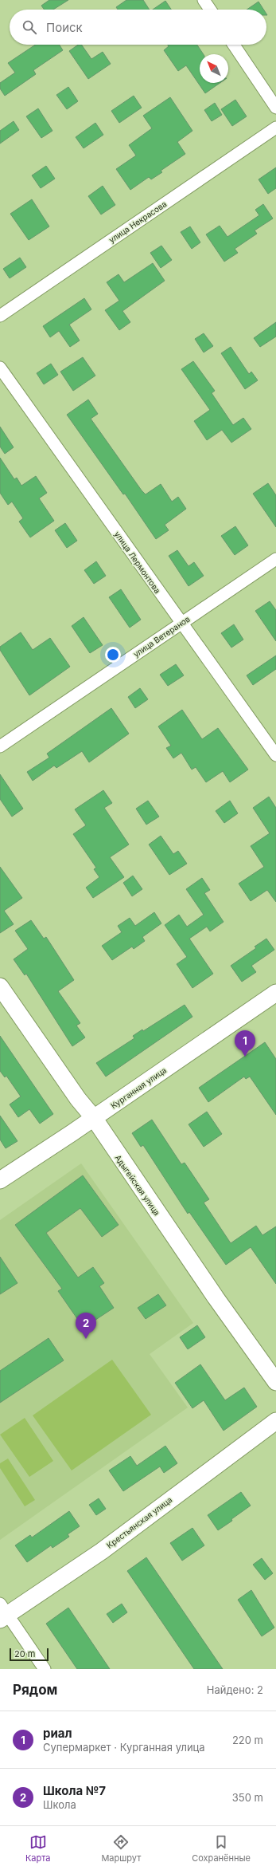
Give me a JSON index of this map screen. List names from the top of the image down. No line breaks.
{"streets":{"street":["улица Некрасова","улица Лермонтова","улица Ветеранов","Курганная улица","Адыгейская улица","Крестьянская улица"]},"crossings":[["улица Лермонтова","улица Ветеранов"],["Курганная улица","Адыгейская улица"]],"scale_bar":"20 m","north":"top left","page":{"search":"Поиск","pins":["1","2"],"scale":"20 m","heading":["Рядом","Найдено: 2"],"list":[{"mark":"1","name":"риал","note":"Супермаркет · Курганная улица","value":"220 m"},{"mark":"2","name":"Школа №7","note":"Школа","value":"350 m"}],"nav":["Карта","Маршрут","Сохранённые"]}}
